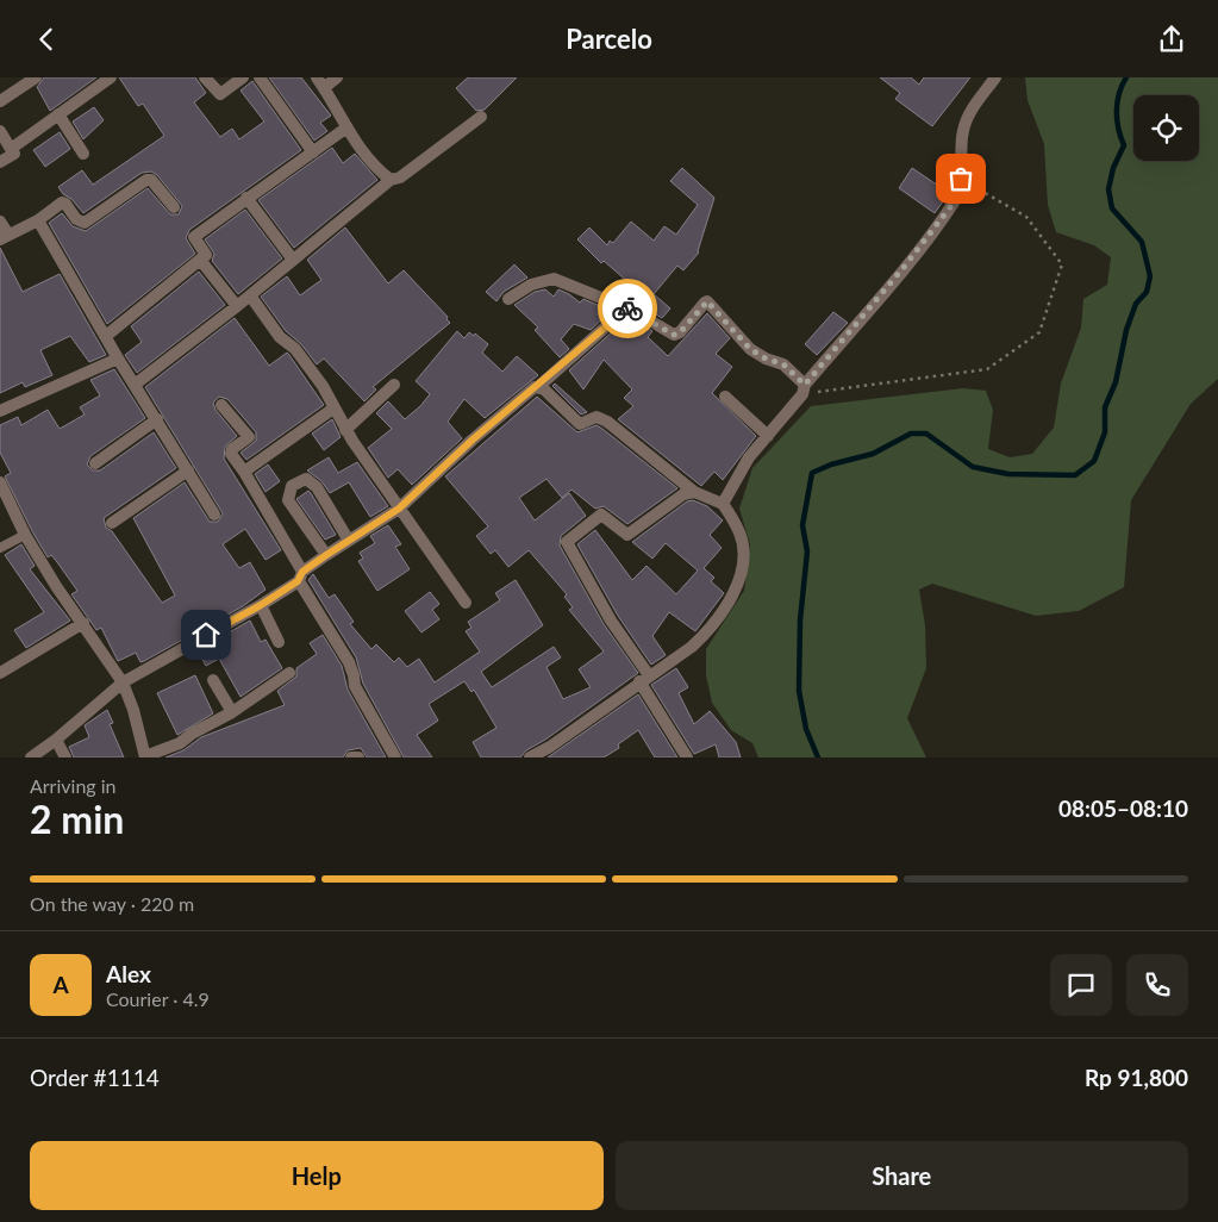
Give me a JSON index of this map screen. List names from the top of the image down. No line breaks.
{"page":{"header":"Parcelo","heading":["2 min","Arriving in","08:05–08:10"],"panel":["Alex","Courier · 4.9","Order #1114","Rp 91,800"],"bar":"On the way · 220 m","round":"A","buttons":["Help","Share"]}}
